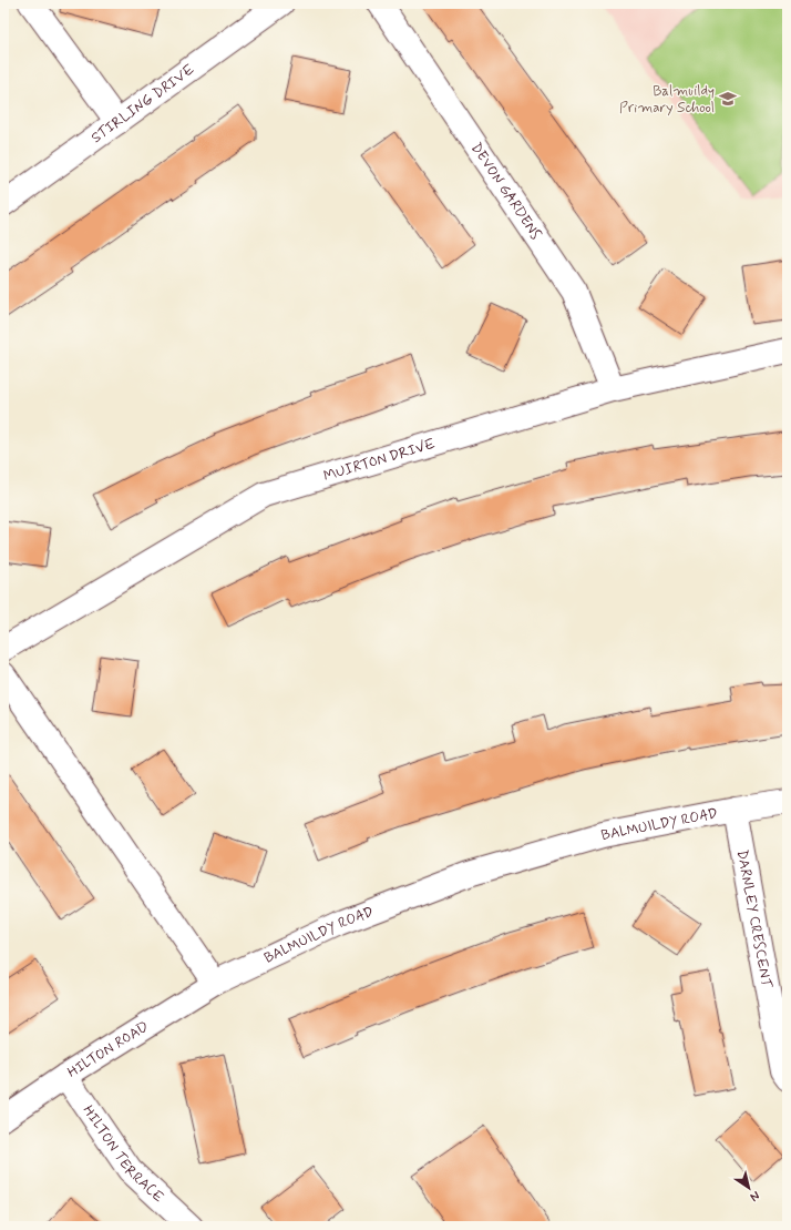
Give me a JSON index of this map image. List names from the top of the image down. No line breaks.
{"streets":{"street":["STIRLING DRIVE","DEVON GARDENS","MUIRTON DRIVE","BALMUILDY ROAD","DARNLEY CRESCENT","HILTON ROAD","HILTON TERRACE"]},"crossings":[["DEVON GARDENS","MUIRTON DRIVE"],["BALMUILDY ROAD","DARNLEY CRESCENT"],["BALMUILDY ROAD","HILTON ROAD"],["HILTON ROAD","HILTON TERRACE"]],"places":{"school or university":["Balmuildy Primary School"]},"north":"bottom right"}
